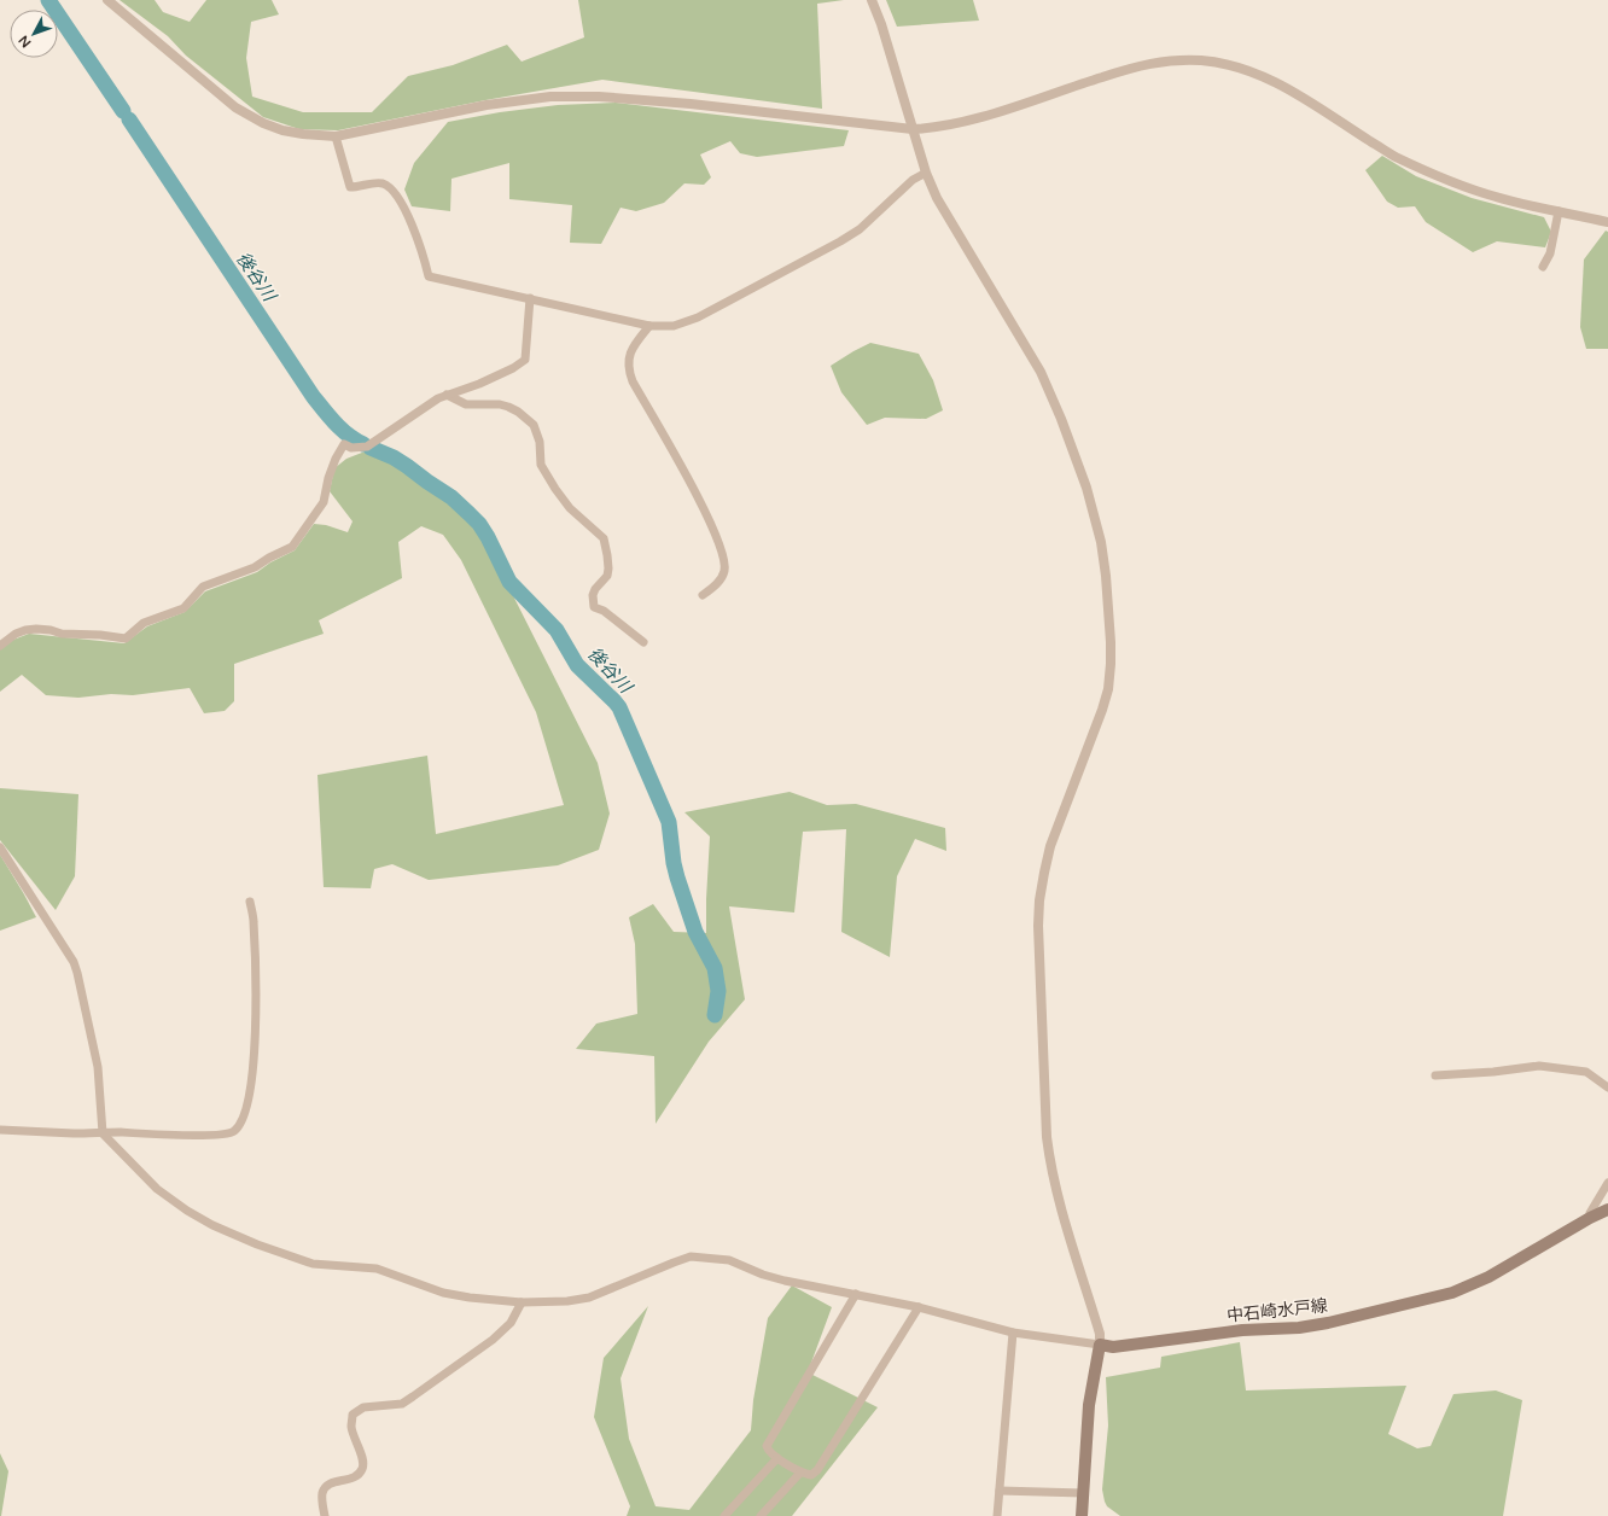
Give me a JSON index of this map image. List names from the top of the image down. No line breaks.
{"streets":{"main road":["中石崎水戸線"]},"water":["後谷川"],"north":"bottom left"}
